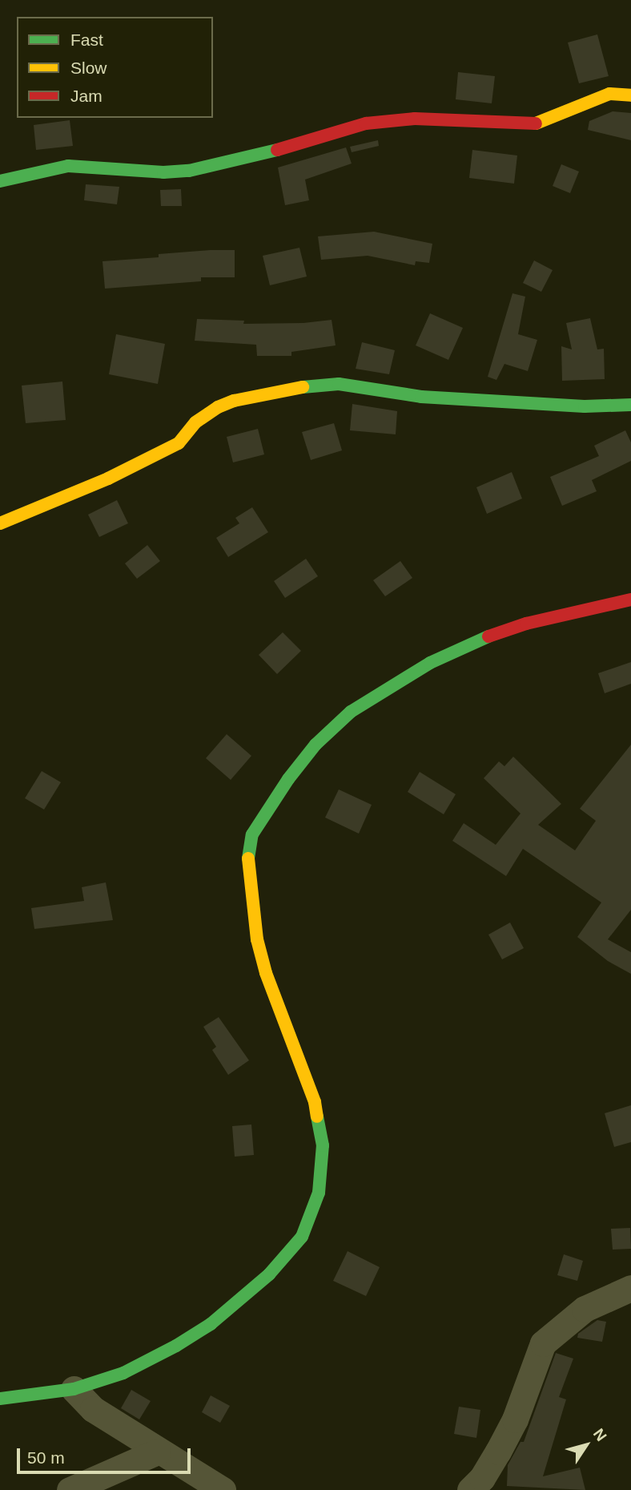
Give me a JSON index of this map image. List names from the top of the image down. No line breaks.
{"legend":["Fast","Slow","Jam"],"scale_bar":"50 m","north":"top right"}
